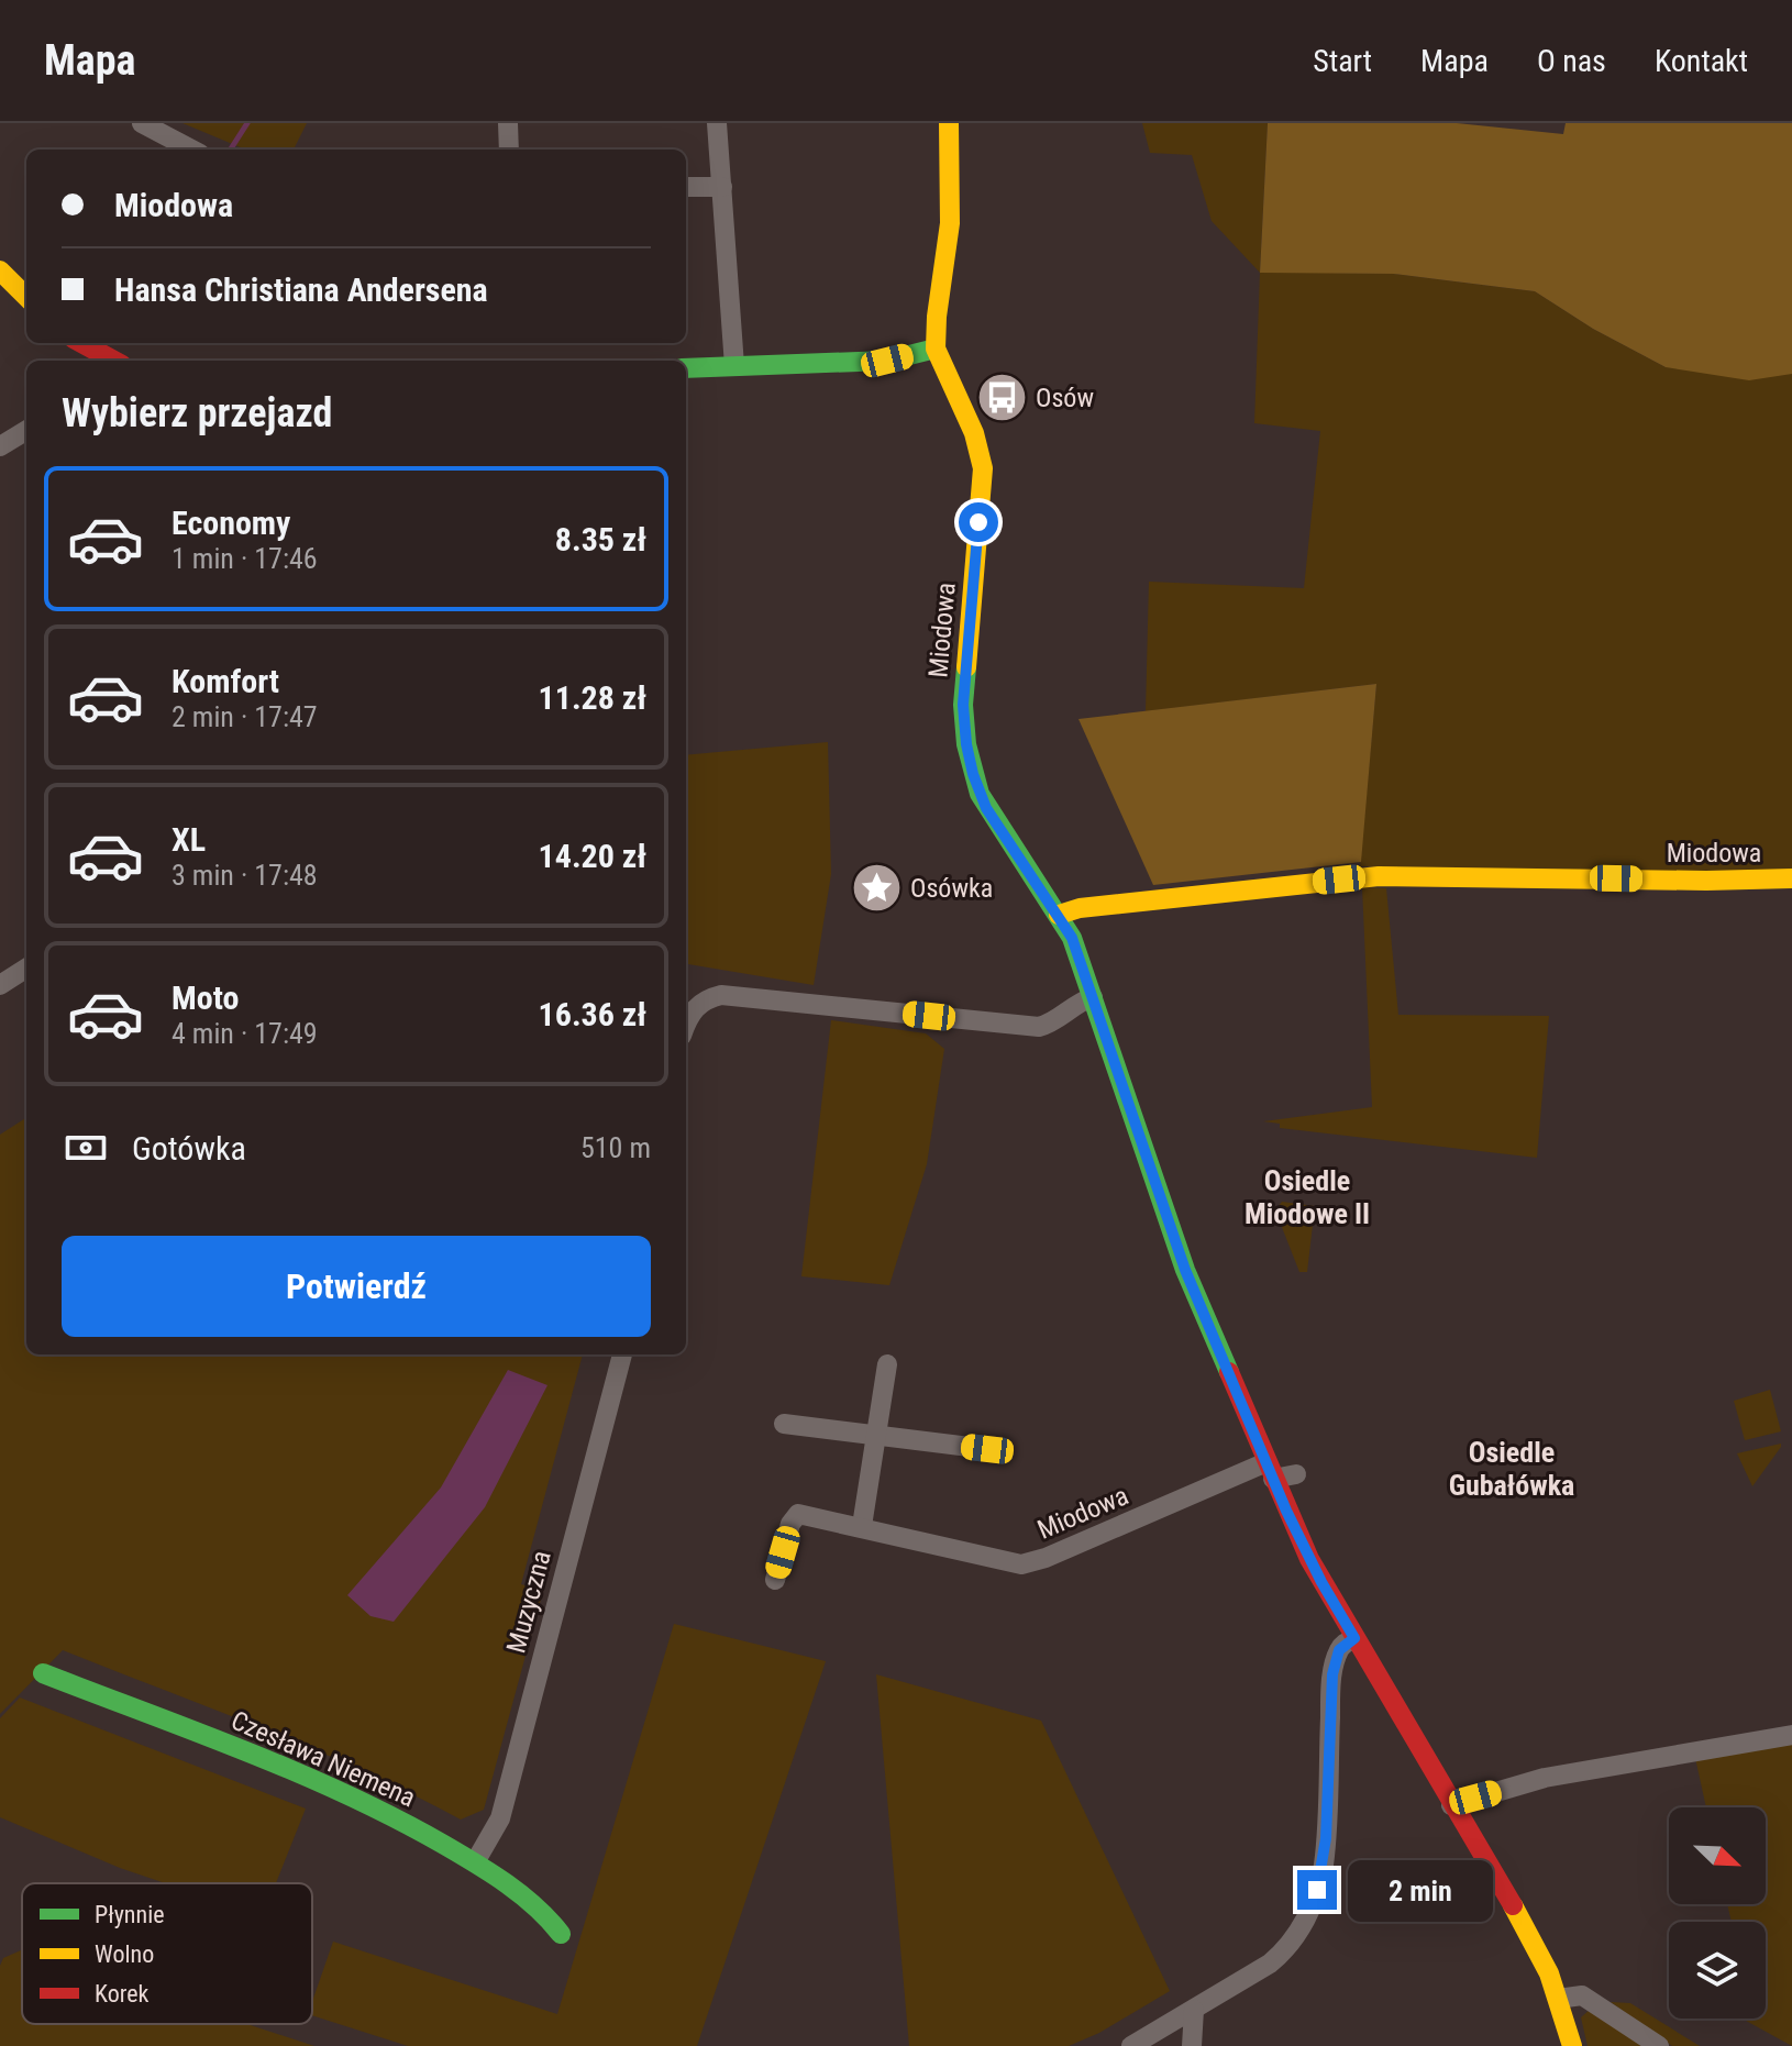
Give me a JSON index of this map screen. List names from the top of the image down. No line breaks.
{"streets":{"street":["Miodowa","Muzyczna","Czesława Niemena"]},"crossings":[["Muzyczna","Czesława Niemena"]],"districts":["Osiedle Miodowe II","Osiedle Gubałówka"],"places":{"bus stop":["Osów"],"place":["Osówka"]},"legend":["Płynnie","Wolno","Korek"],"north":"bottom right","page":{"header":"Mapa","nav":["Start","Mapa","O nas","Kontakt"],"banner":["Miodowa","Hansa Christiana Andersena"],"heading":"Wybierz przejazd","list":[{"name":"Economy","note":"1 min · 17:46","value":"8.35 zł"},{"name":"Komfort","note":"2 min · 17:47","value":"11.28 zł"},{"name":"XL","note":"3 min · 17:48","value":"14.20 zł"},{"name":"Moto","note":"4 min · 17:49","value":"16.36 zł"}],"pay":["Gotówka","510 m"],"buttons":"Potwierdź","bubble":"2 min"}}
